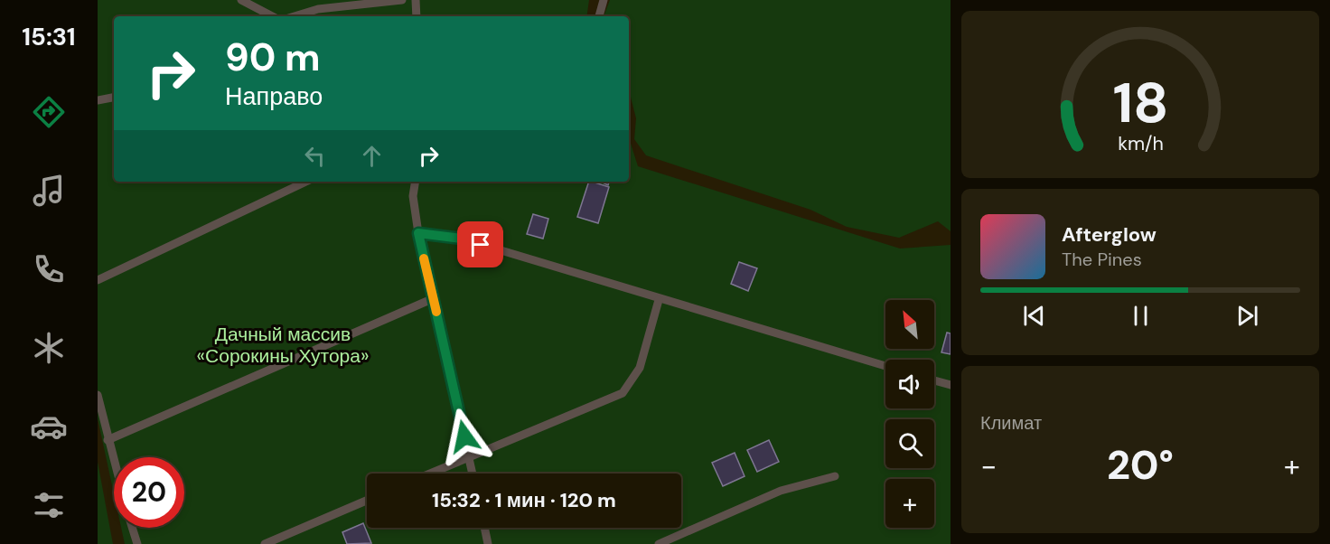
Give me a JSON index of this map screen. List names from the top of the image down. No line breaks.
{"parks":["Дачный массив «Сорокины Хутора»"],"north":"top left","page":{"tabs":"15:31","turn":["90 m","Направо"],"song":["Afterglow","The Pines"],"map_buttons":"+","tile":"Климат","heat":["−","20°","+"],"limit":"20","trip":"15:32 · 1 мин · 120 m","gauge":["18","km/h"]}}
